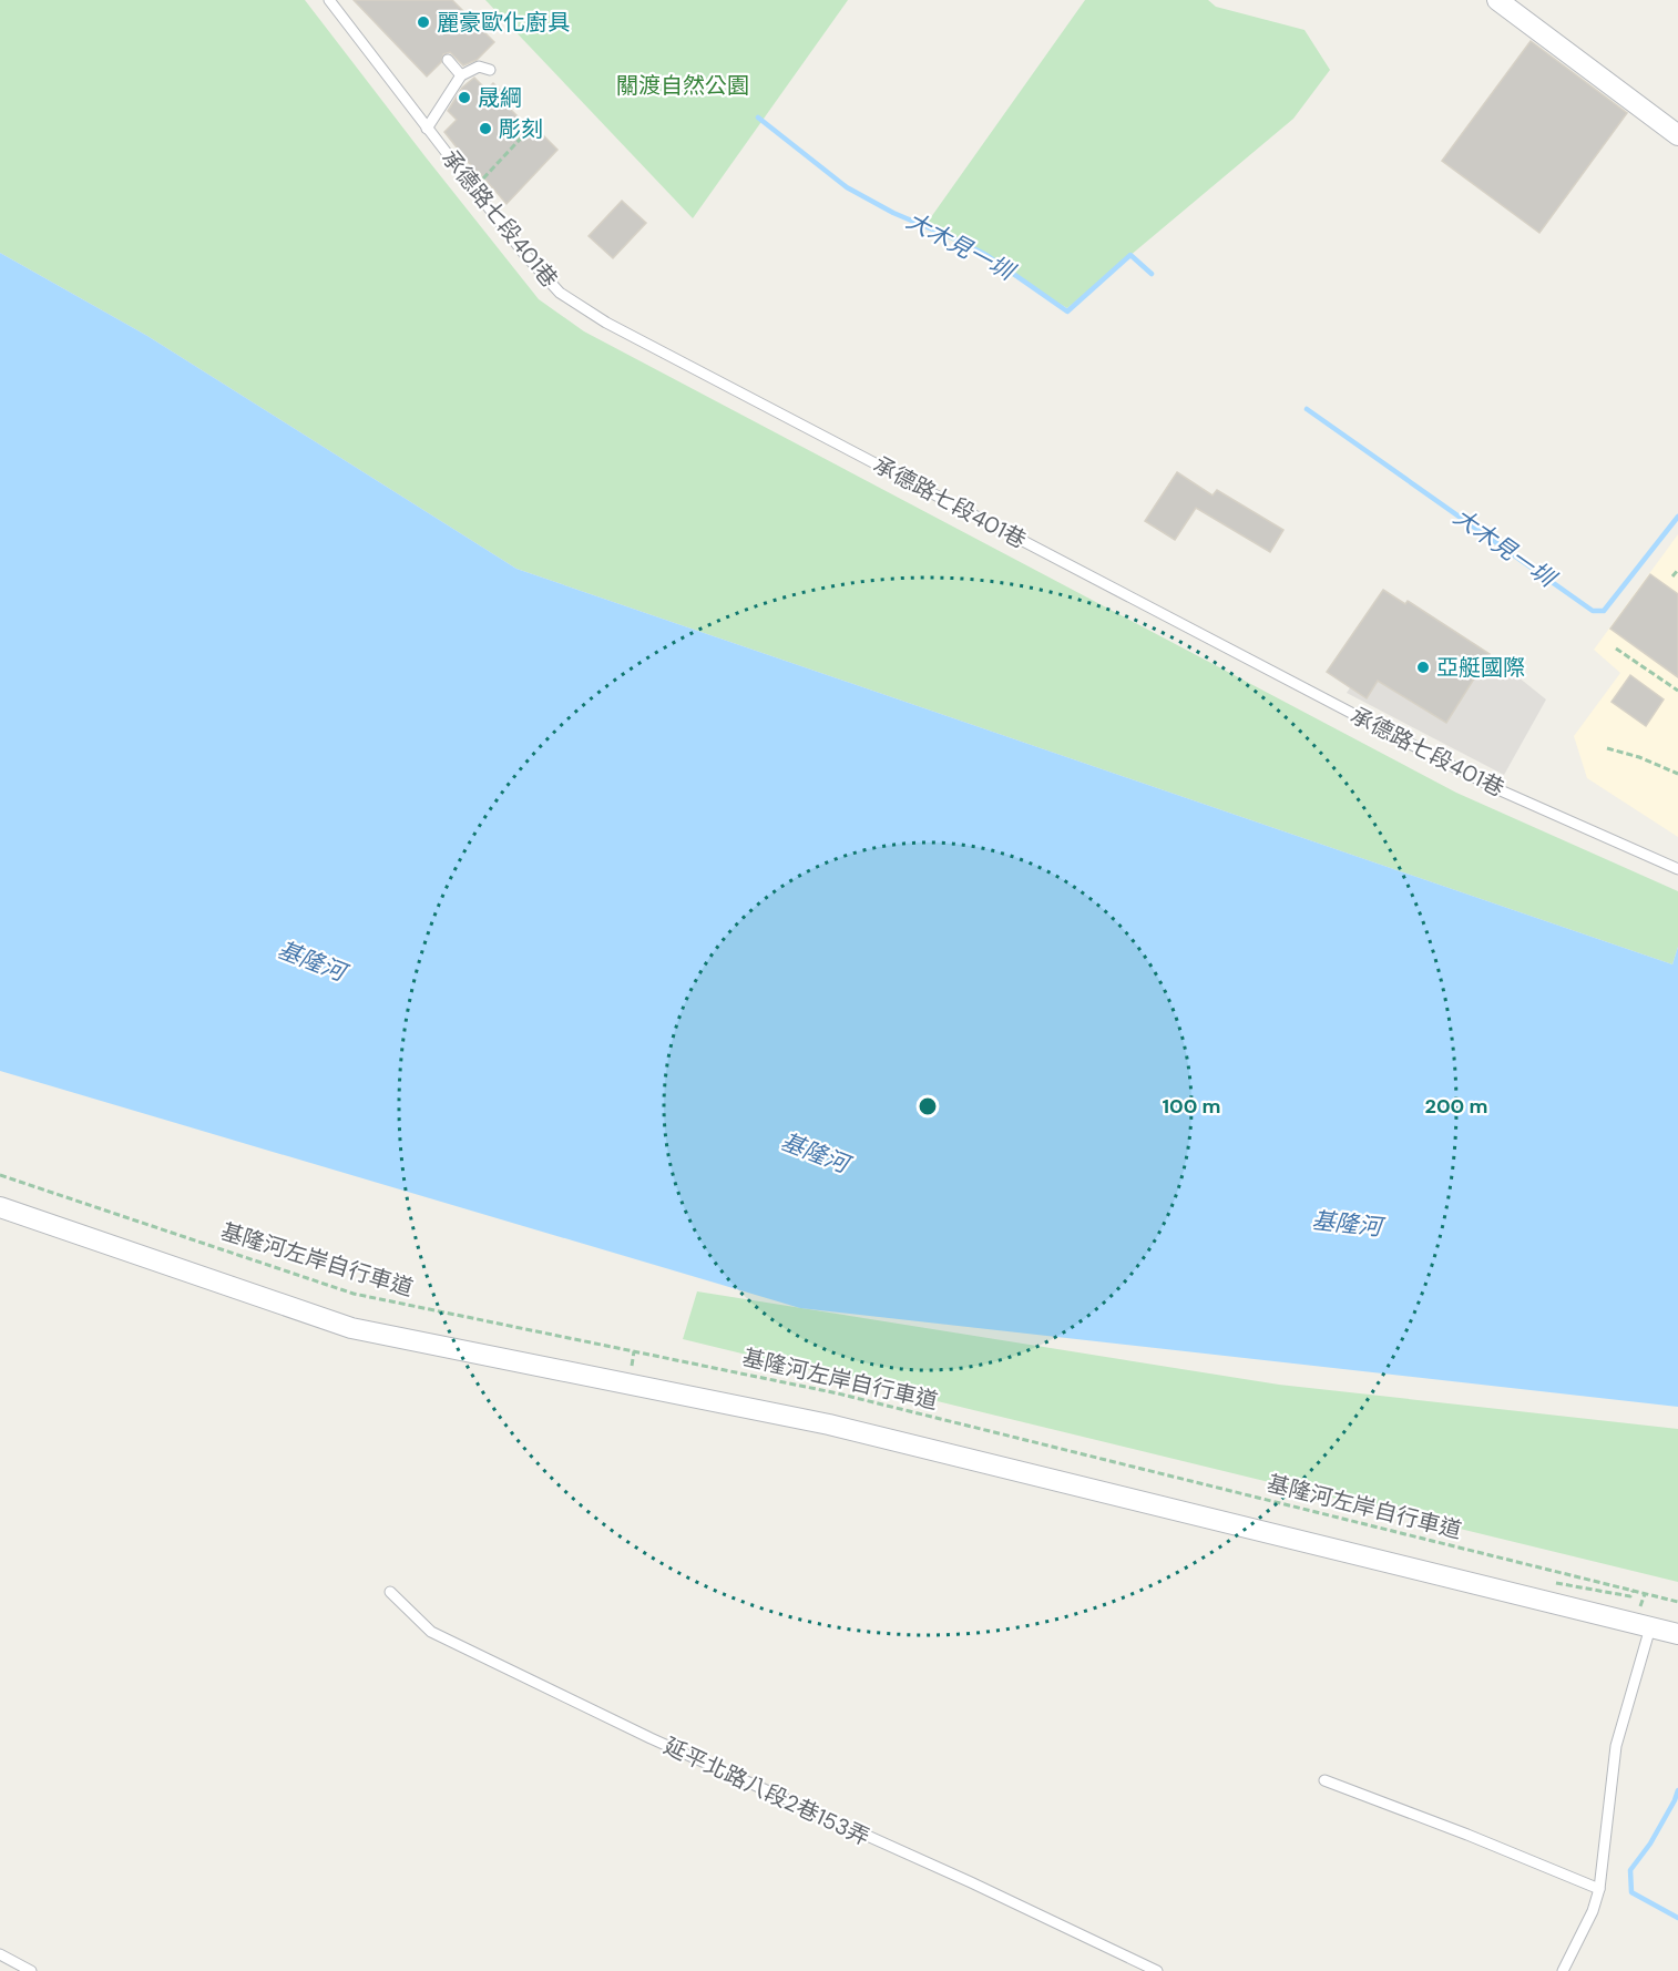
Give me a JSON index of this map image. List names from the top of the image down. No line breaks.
{"streets":{"lane":["承德路七段401巷","延平北路八段2巷153弄"],"path":["基隆河左岸自行車道"]},"water":["大木見一圳","基隆河"],"parks":["關渡自然公園"],"places":["麗豪歐化廚具","晟綱","彫刻","亞艇國際"],"rings":["100 m","200 m"]}
